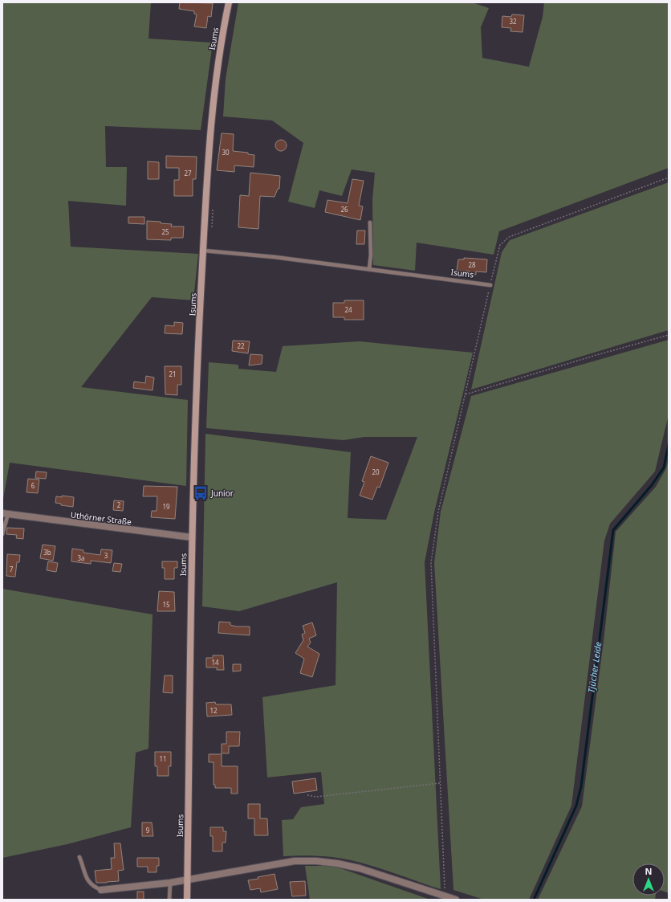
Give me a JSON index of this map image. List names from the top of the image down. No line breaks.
{"streets":{"main road":["Isums"],"street":["Uthörner Straße"]},"crossings":[["Isums","Uthörner Straße"]],"water":["Tjücher Leide"],"places":{"bus stop":["Junior"]},"house_numbers":["32","30","27","26","25","28","24","22","21","20","6","2","19","3b","3","3a","7","15","14","12","11","9"],"north":"top"}
